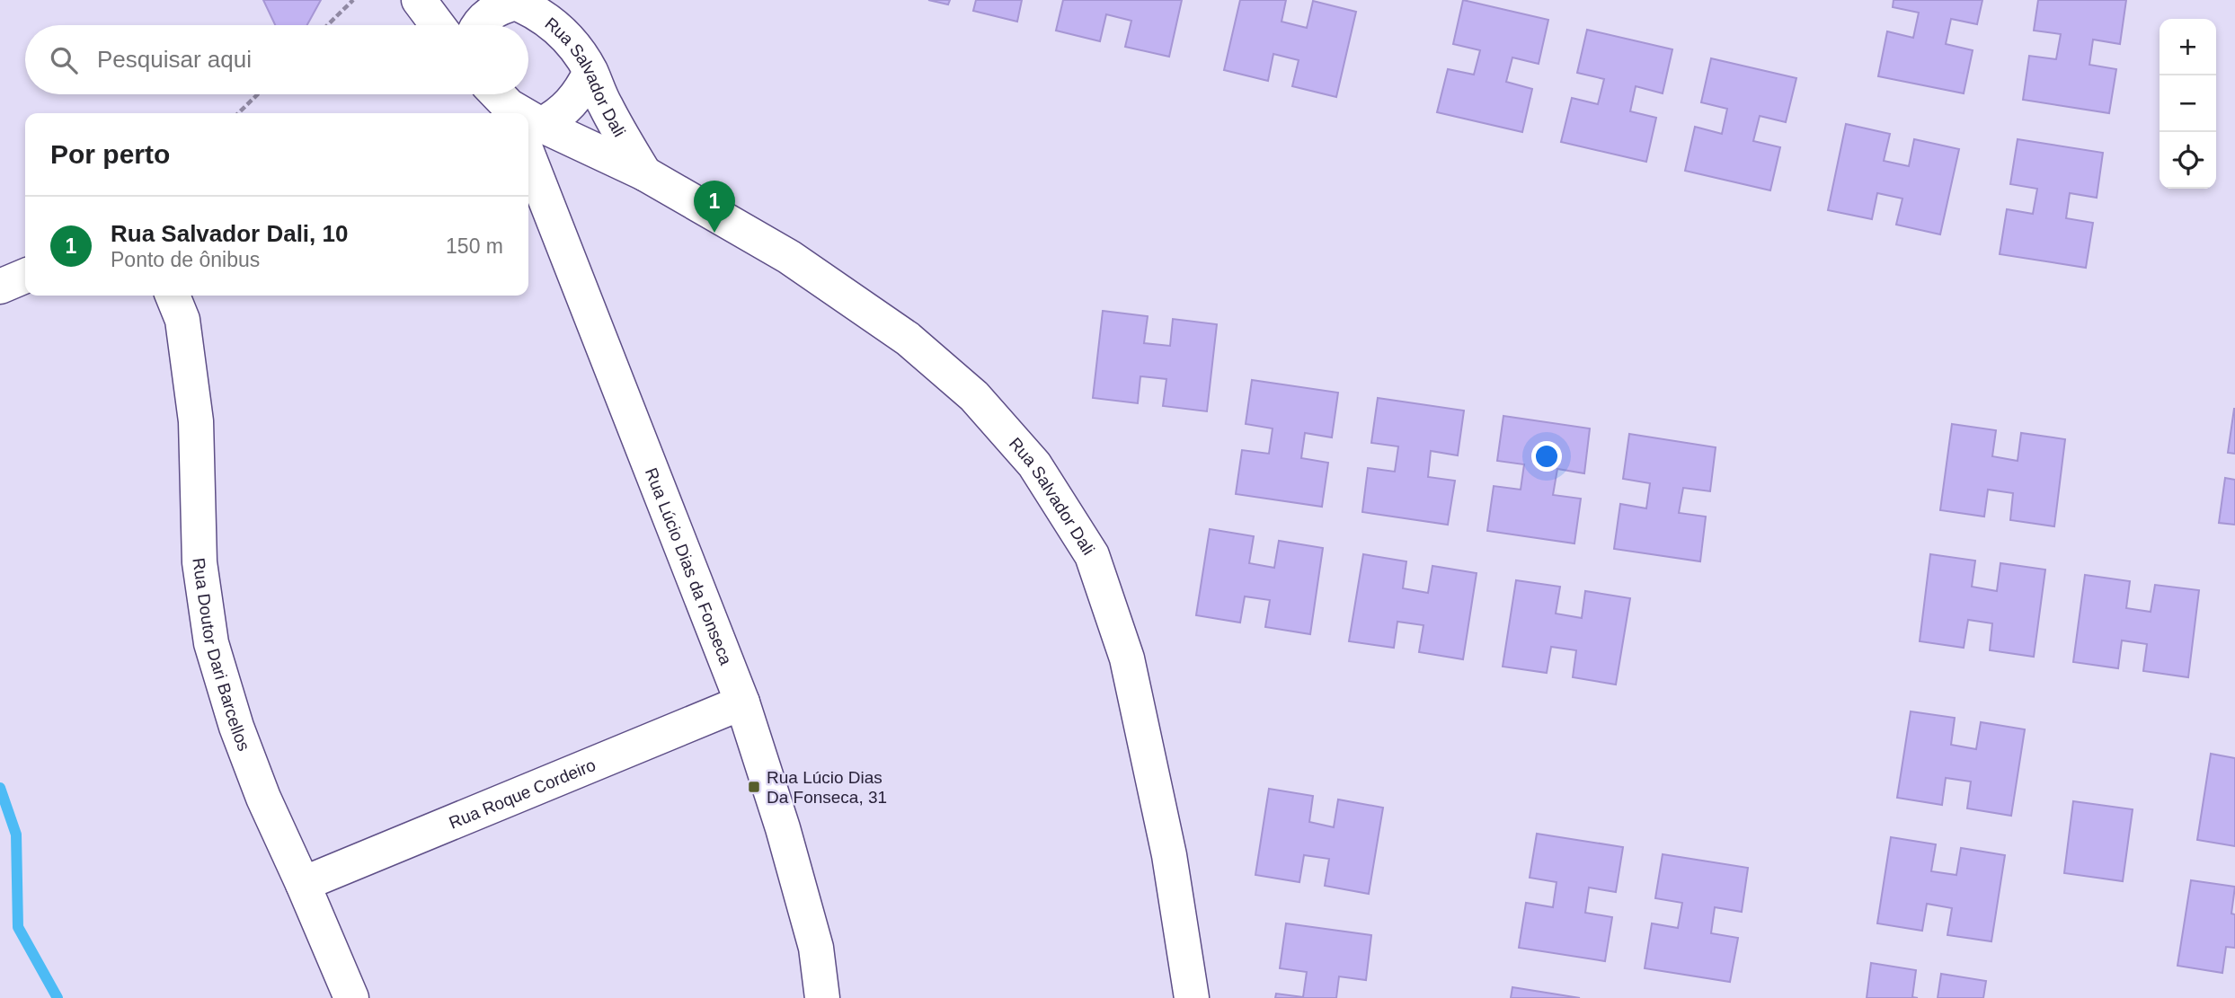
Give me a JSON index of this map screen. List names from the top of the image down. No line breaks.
{"streets":{"street":["Rua Salvador Dali","Rua Lúcio Dias da Fonseca","Rua Doutor Dari Barcellos","Rua Roque Cordeiro"]},"crossings":[["Rua Lúcio Dias da Fonseca","Rua Roque Cordeiro"],["Rua Doutor Dari Barcellos","Rua Roque Cordeiro"]],"places":{"transit":["Rua Lúcio Dias Da Fonseca, 31"]},"page":{"map_buttons":["+","−"],"search":"Pesquisar aqui","heading":"Por perto","pins":"1","list":[{"mark":"1","name":"Rua Salvador Dali, 10","note":"Ponto de ônibus","value":"150 m"}]}}
